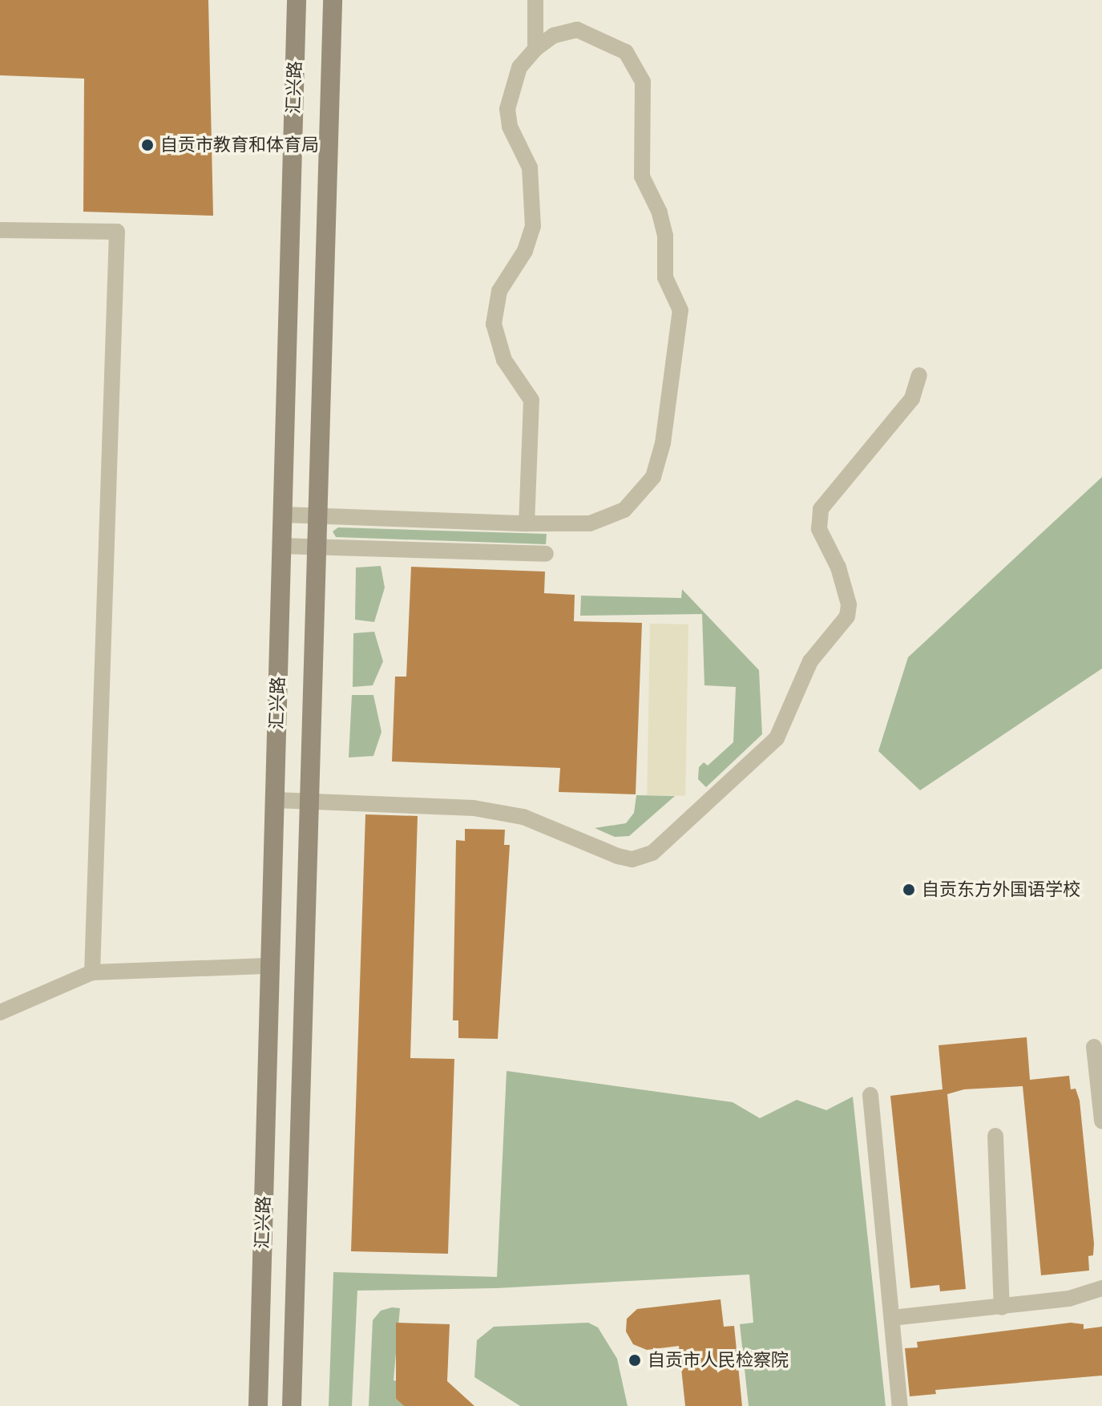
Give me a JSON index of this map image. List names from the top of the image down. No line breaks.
{"streets":{"main road":["汇兴路"]},"places":["自贡市教育和体育局","自贡东方外国语学校","自贡市人民检察院"]}
